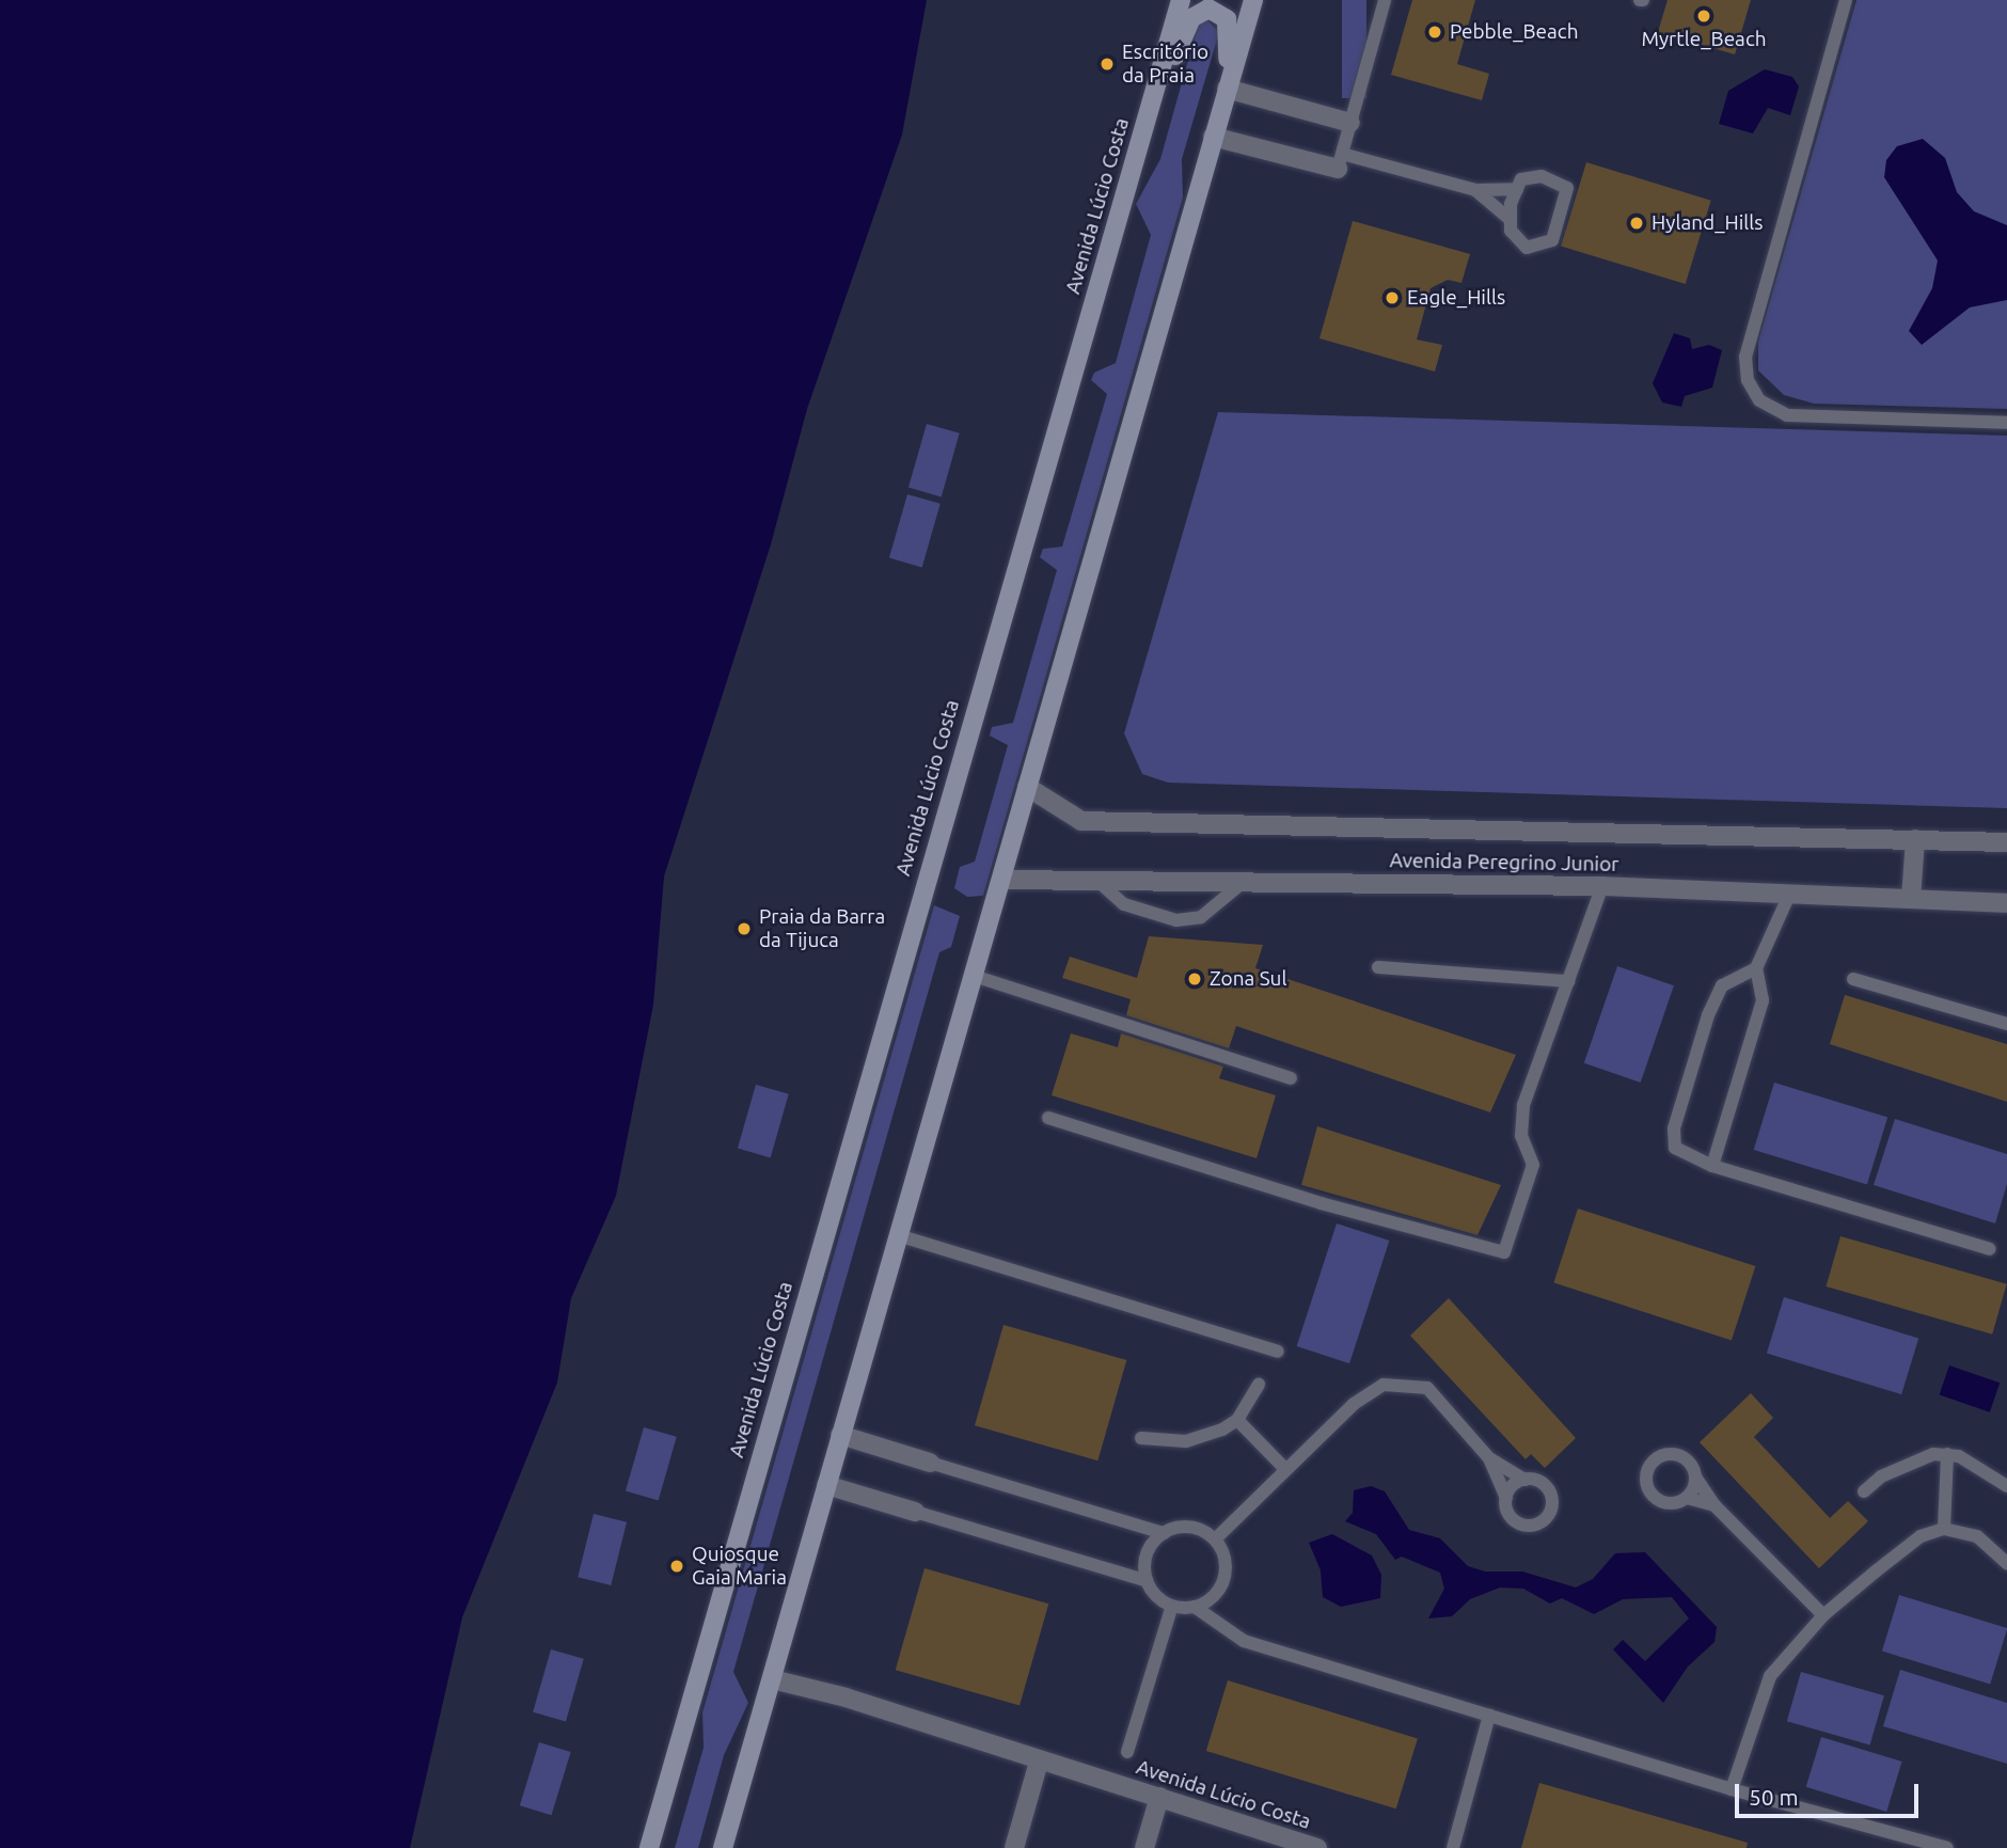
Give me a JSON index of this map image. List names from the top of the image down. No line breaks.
{"streets":{"main road":["Avenida Lúcio Costa"],"street":["Avenida Peregrino Junior"]},"places":["Myrtle_Beach","Pebble_Beach","Escritório da Praia","Hyland_Hills","Eagle_Hills","Praia da Barra da Tijuca","Zona Sul","Quiosque Gaia Maria"],"scale_bar":"50 m"}
